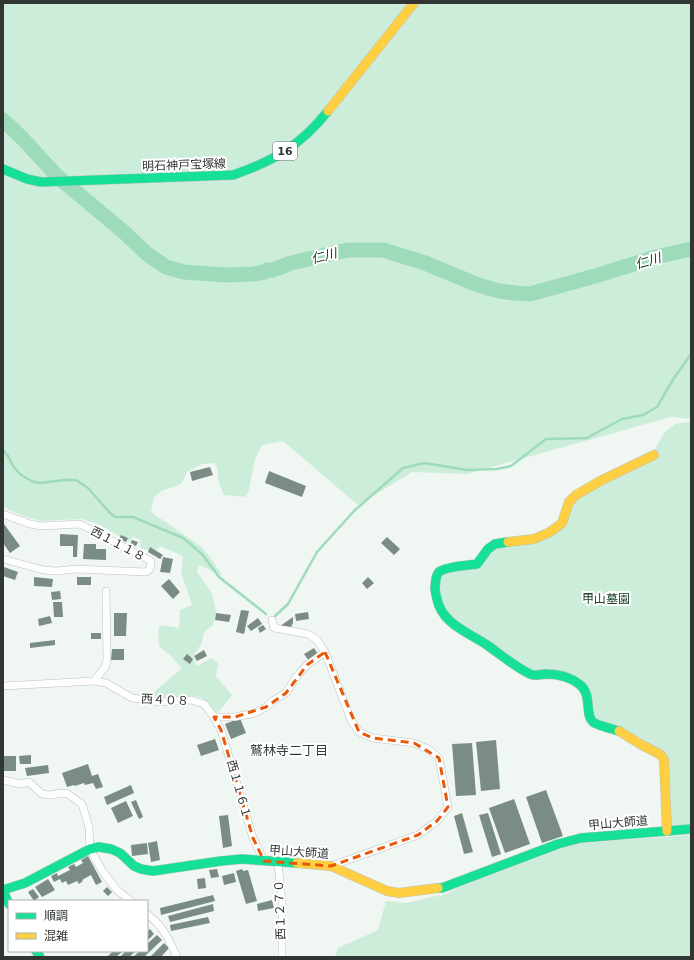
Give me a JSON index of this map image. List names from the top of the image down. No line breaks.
{"streets":{"street":["16","明石神戸宝塚線","西１１１８","西４０８","西１１６１","甲山大師道","西１２７０"]},"crossings":[["西４０８","西１１６１"],["西１１６１","甲山大師道"],["甲山大師道","西１２７０"]],"districts":["鷲林寺二丁目"],"water":["仁川"],"parks":["甲山墓園"],"legend":["順調","混雑"]}
